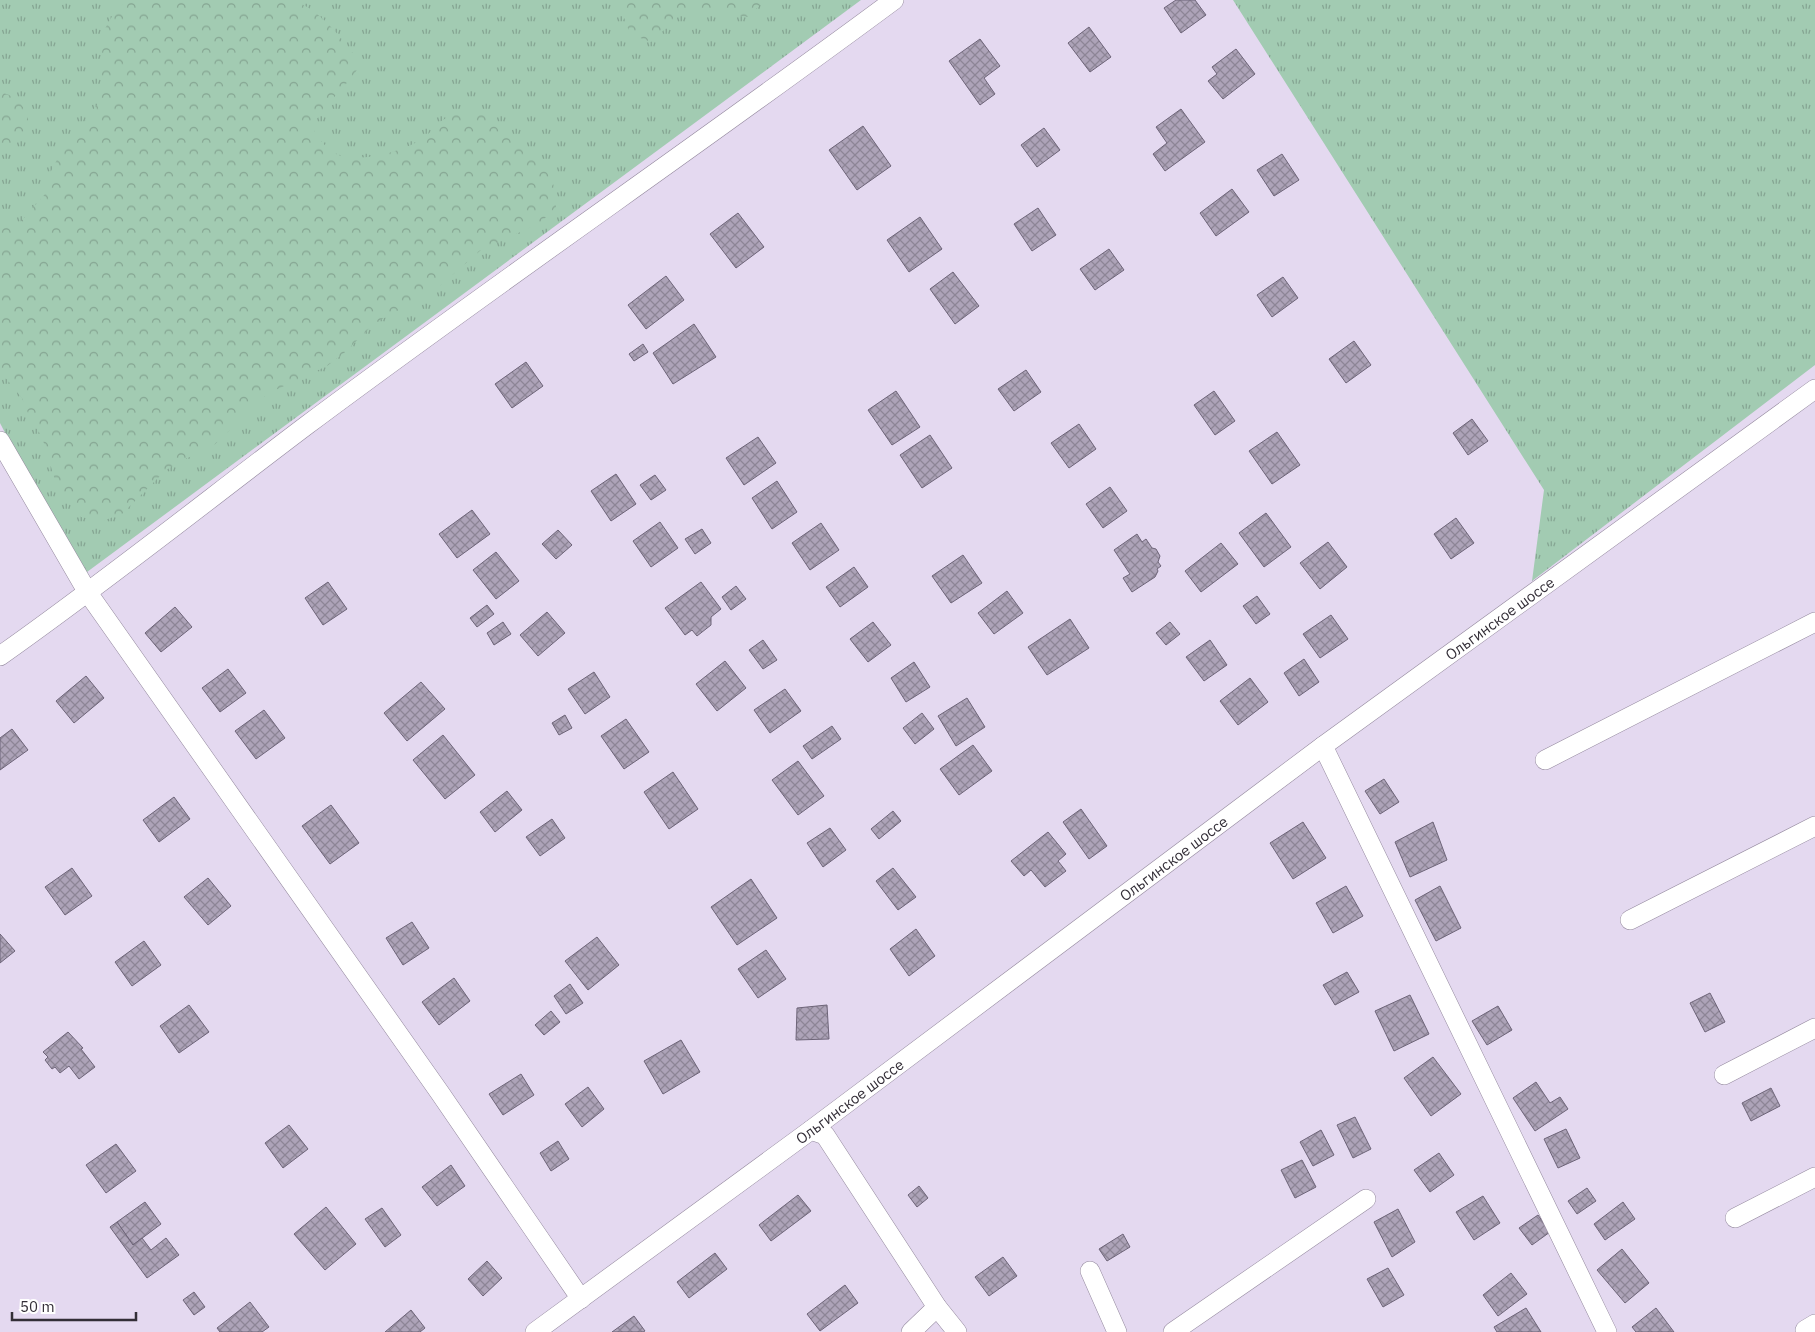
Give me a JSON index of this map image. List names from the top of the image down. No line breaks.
{"streets":{"street":["Ольгинское шоссе"]},"scale_bar":"50 m"}
